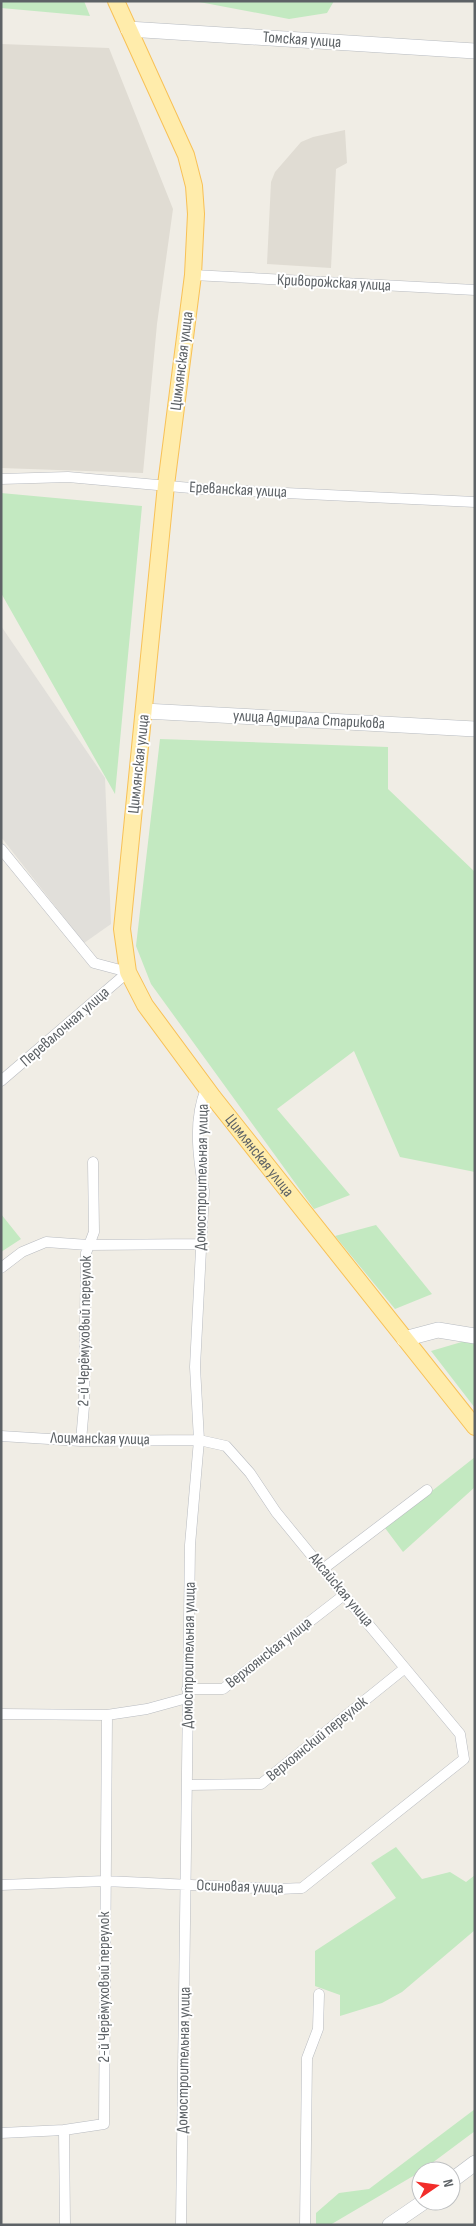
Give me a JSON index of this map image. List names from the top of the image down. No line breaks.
{"streets":{"main road":["Цимлянская улица"],"street":["Томская улица","Криворожская улица","Ереванская улица","улица Адмирала Старикова","Перевалочная улица","Домостроительная улица","2-й Черёмуховый переулок","Лоцманская улица","Аксайская улица","Верхоянская улица","Верхоянский переулок","Осиновая улица"]},"crossings":[["Томская улица","Цимлянская улица"],["Криворожская улица","Цимлянская улица"],["Цимлянская улица","Ереванская улица"],["Цимлянская улица","улица Адмирала Старикова"],["Цимлянская улица","Перевалочная улица"],["Цимлянская улица","Домостроительная улица"],["Домостроительная улица","Лоцманская улица"],["Домостроительная улица","Аксайская улица"],["Домостроительная улица","Верхоянская улица"],["Домостроительная улица","Верхоянский переулок"],["Домостроительная улица","Осиновая улица"],["2-й Черёмуховый переулок","Лоцманская улица"],["2-й Черёмуховый переулок","Верхоянская улица"],["2-й Черёмуховый переулок","Осиновая улица"],["Лоцманская улица","Аксайская улица"],["Аксайская улица","Верхоянская улица"],["Аксайская улица","Верхоянский переулок"],["Аксайская улица","Осиновая улица"]],"north":"right"}
